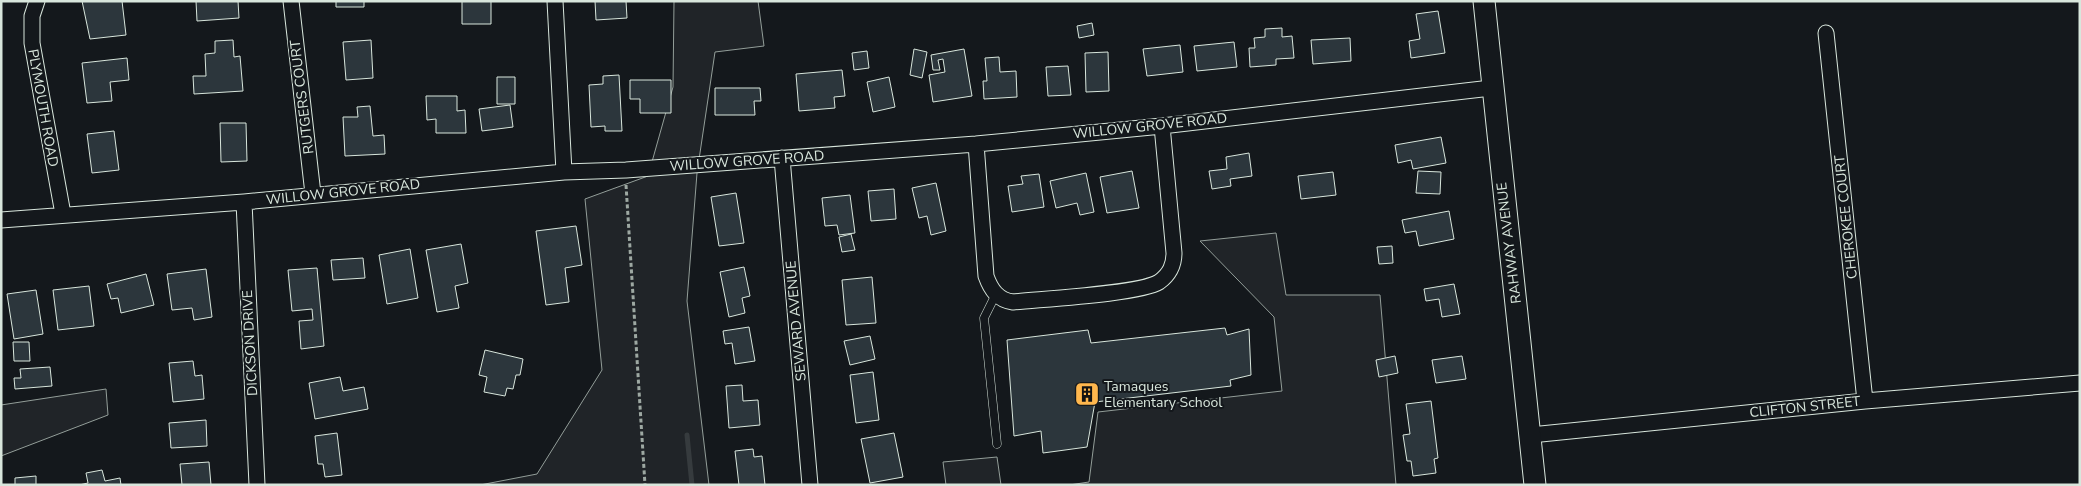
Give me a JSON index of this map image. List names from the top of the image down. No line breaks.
{"streets":{"street":["RUTGERS COURT","PLYMOUTH ROAD","WILLOW GROVE ROAD","CHEROKEE COURT","RAHWAY AVENUE","SEWARD AVENUE","DICKSON DRIVE","CLIFTON STREET"]},"crossings":[["RUTGERS COURT","WILLOW GROVE ROAD"],["PLYMOUTH ROAD","WILLOW GROVE ROAD"],["WILLOW GROVE ROAD","RAHWAY AVENUE"],["WILLOW GROVE ROAD","SEWARD AVENUE"],["WILLOW GROVE ROAD","DICKSON DRIVE"],["CHEROKEE COURT","CLIFTON STREET"],["RAHWAY AVENUE","CLIFTON STREET"]],"places":{"building":["Tamaques Elementary School"]}}
